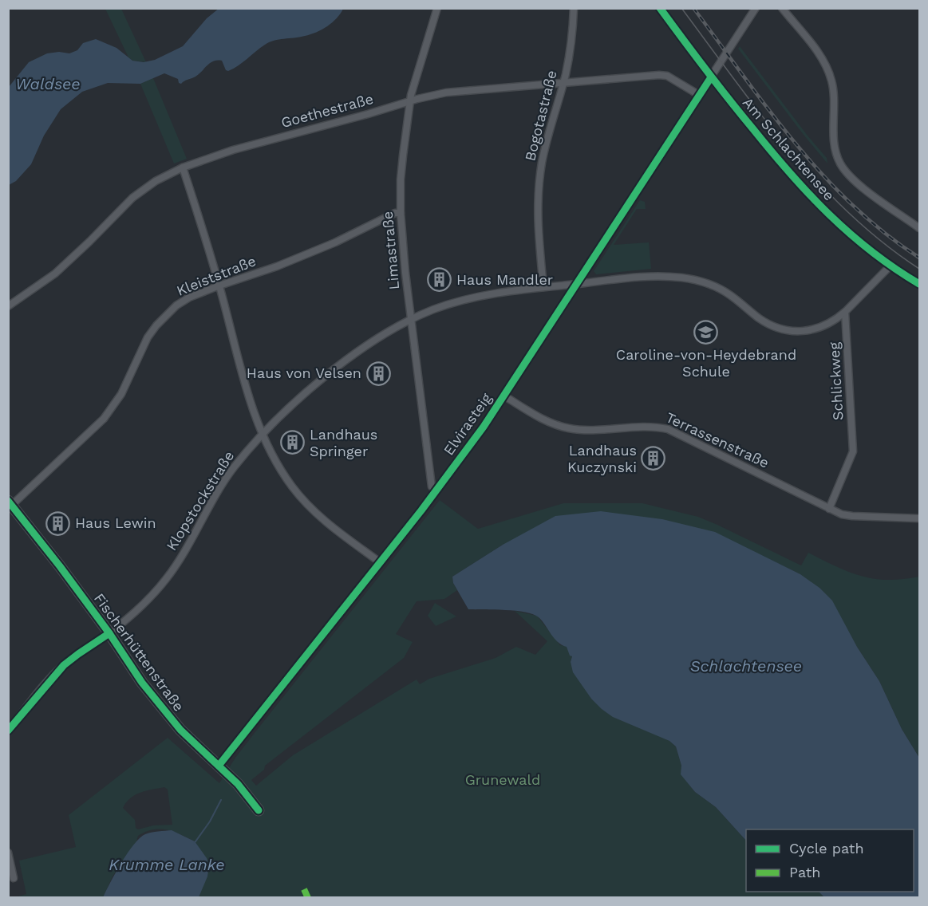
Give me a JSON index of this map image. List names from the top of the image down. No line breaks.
{"streets":{"street":["Goethestraße","Bogotastraße","Am Schlachtensee","Limastraße","Kleiststraße","Schlickweg","Elvirasteig","Terrassenstraße","Klopstockstraße","Fischerhüttenstraße"]},"crossings":[["Goethestraße","Bogotastraße"],["Goethestraße","Limastraße"],["Goethestraße","Elvirasteig"],["Bogotastraße","Klopstockstraße"],["Am Schlachtensee","Elvirasteig"],["Limastraße","Kleiststraße"],["Limastraße","Elvirasteig"],["Limastraße","Klopstockstraße"],["Kleiststraße","Fischerhüttenstraße"],["Schlickweg","Terrassenstraße"],["Schlickweg","Klopstockstraße"],["Elvirasteig","Terrassenstraße"],["Elvirasteig","Klopstockstraße"],["Elvirasteig","Fischerhüttenstraße"],["Klopstockstraße","Fischerhüttenstraße"]],"water":["Waldsee","Schlachtensee","Krumme Lanke"],"parks":["Grunewald"],"places":{"building":["Haus Mandler","Haus von Velsen","Landhaus Springer","Landhaus Kuczynski","Haus Lewin"],"school or university":["Caroline-von-Heydebrand Schule"]},"legend":["Cycle path","Path"]}
